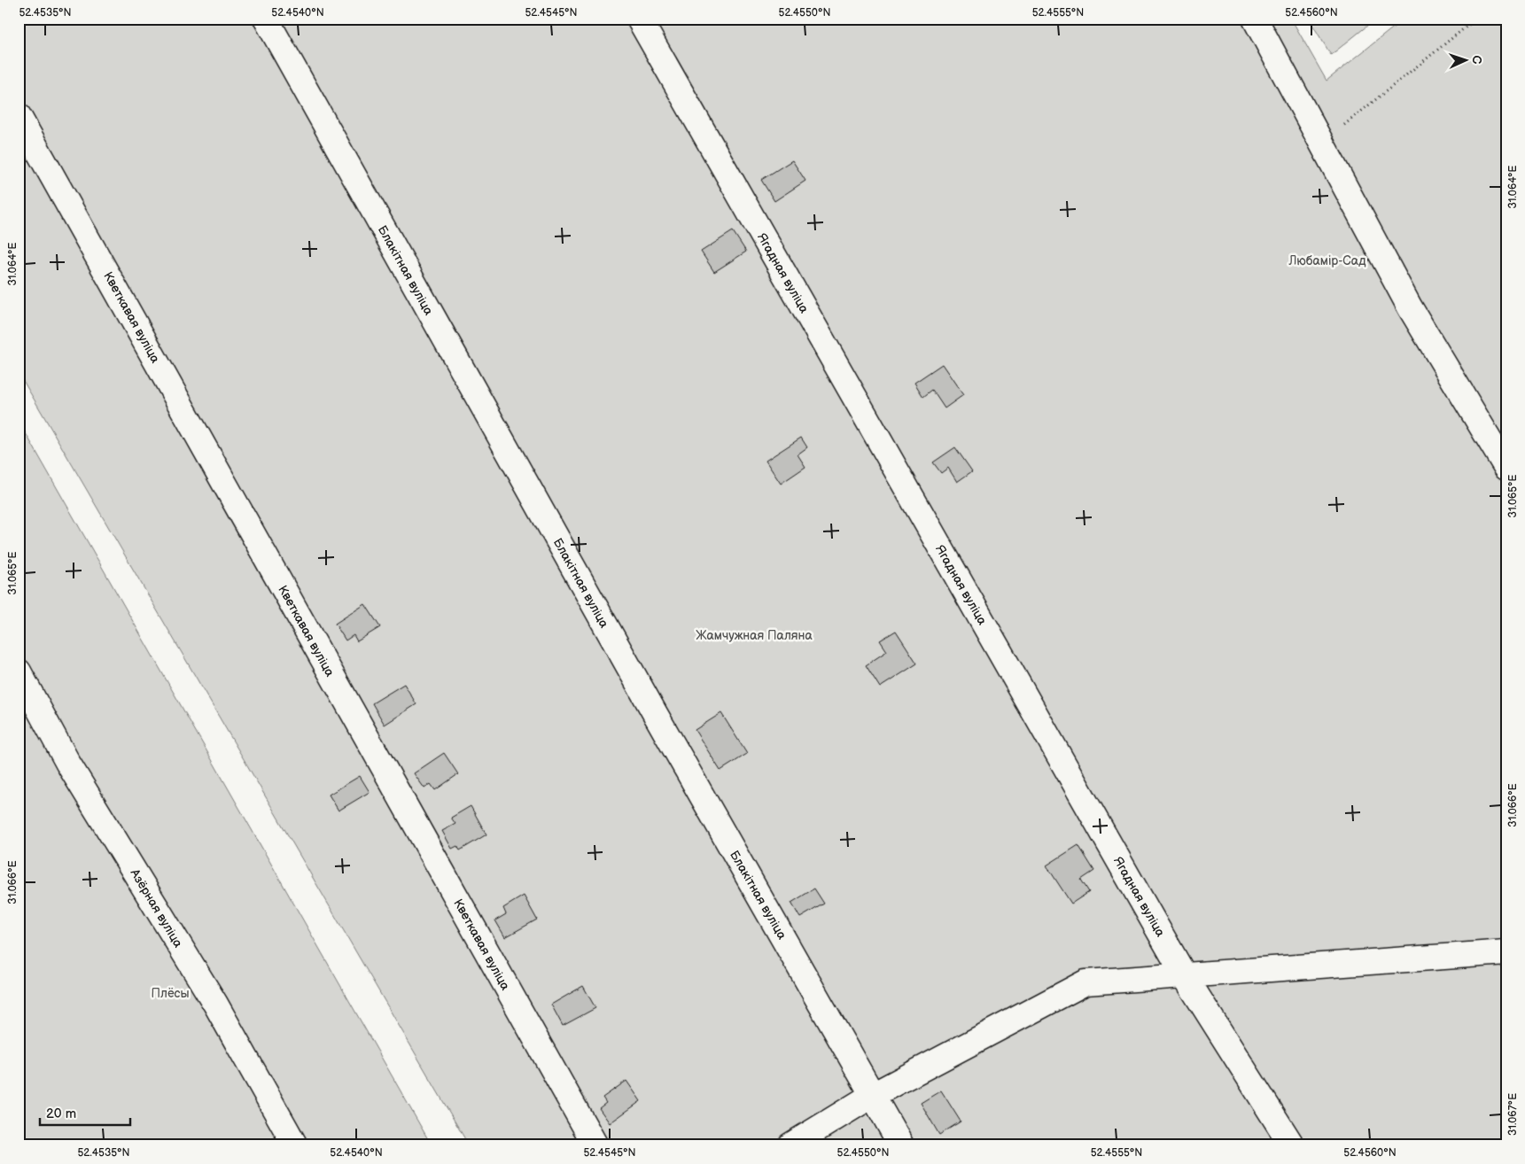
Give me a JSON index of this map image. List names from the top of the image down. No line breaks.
{"streets":{"street":["Блакітная вуліца","Ягадная вуліца","Кветкавая вуліца","Азёрная вуліца"]},"parks":["Любамір-Сад","Жамчужная Паляна","Плёсы"],"scale_bar":"20 m","north":"right","coordinates":["52.4535°N","52.4540°N","52.4545°N","52.4550°N","52.4555°N","52.4560°N","31.064°E","31.065°E","31.066°E","31.067°E"]}
